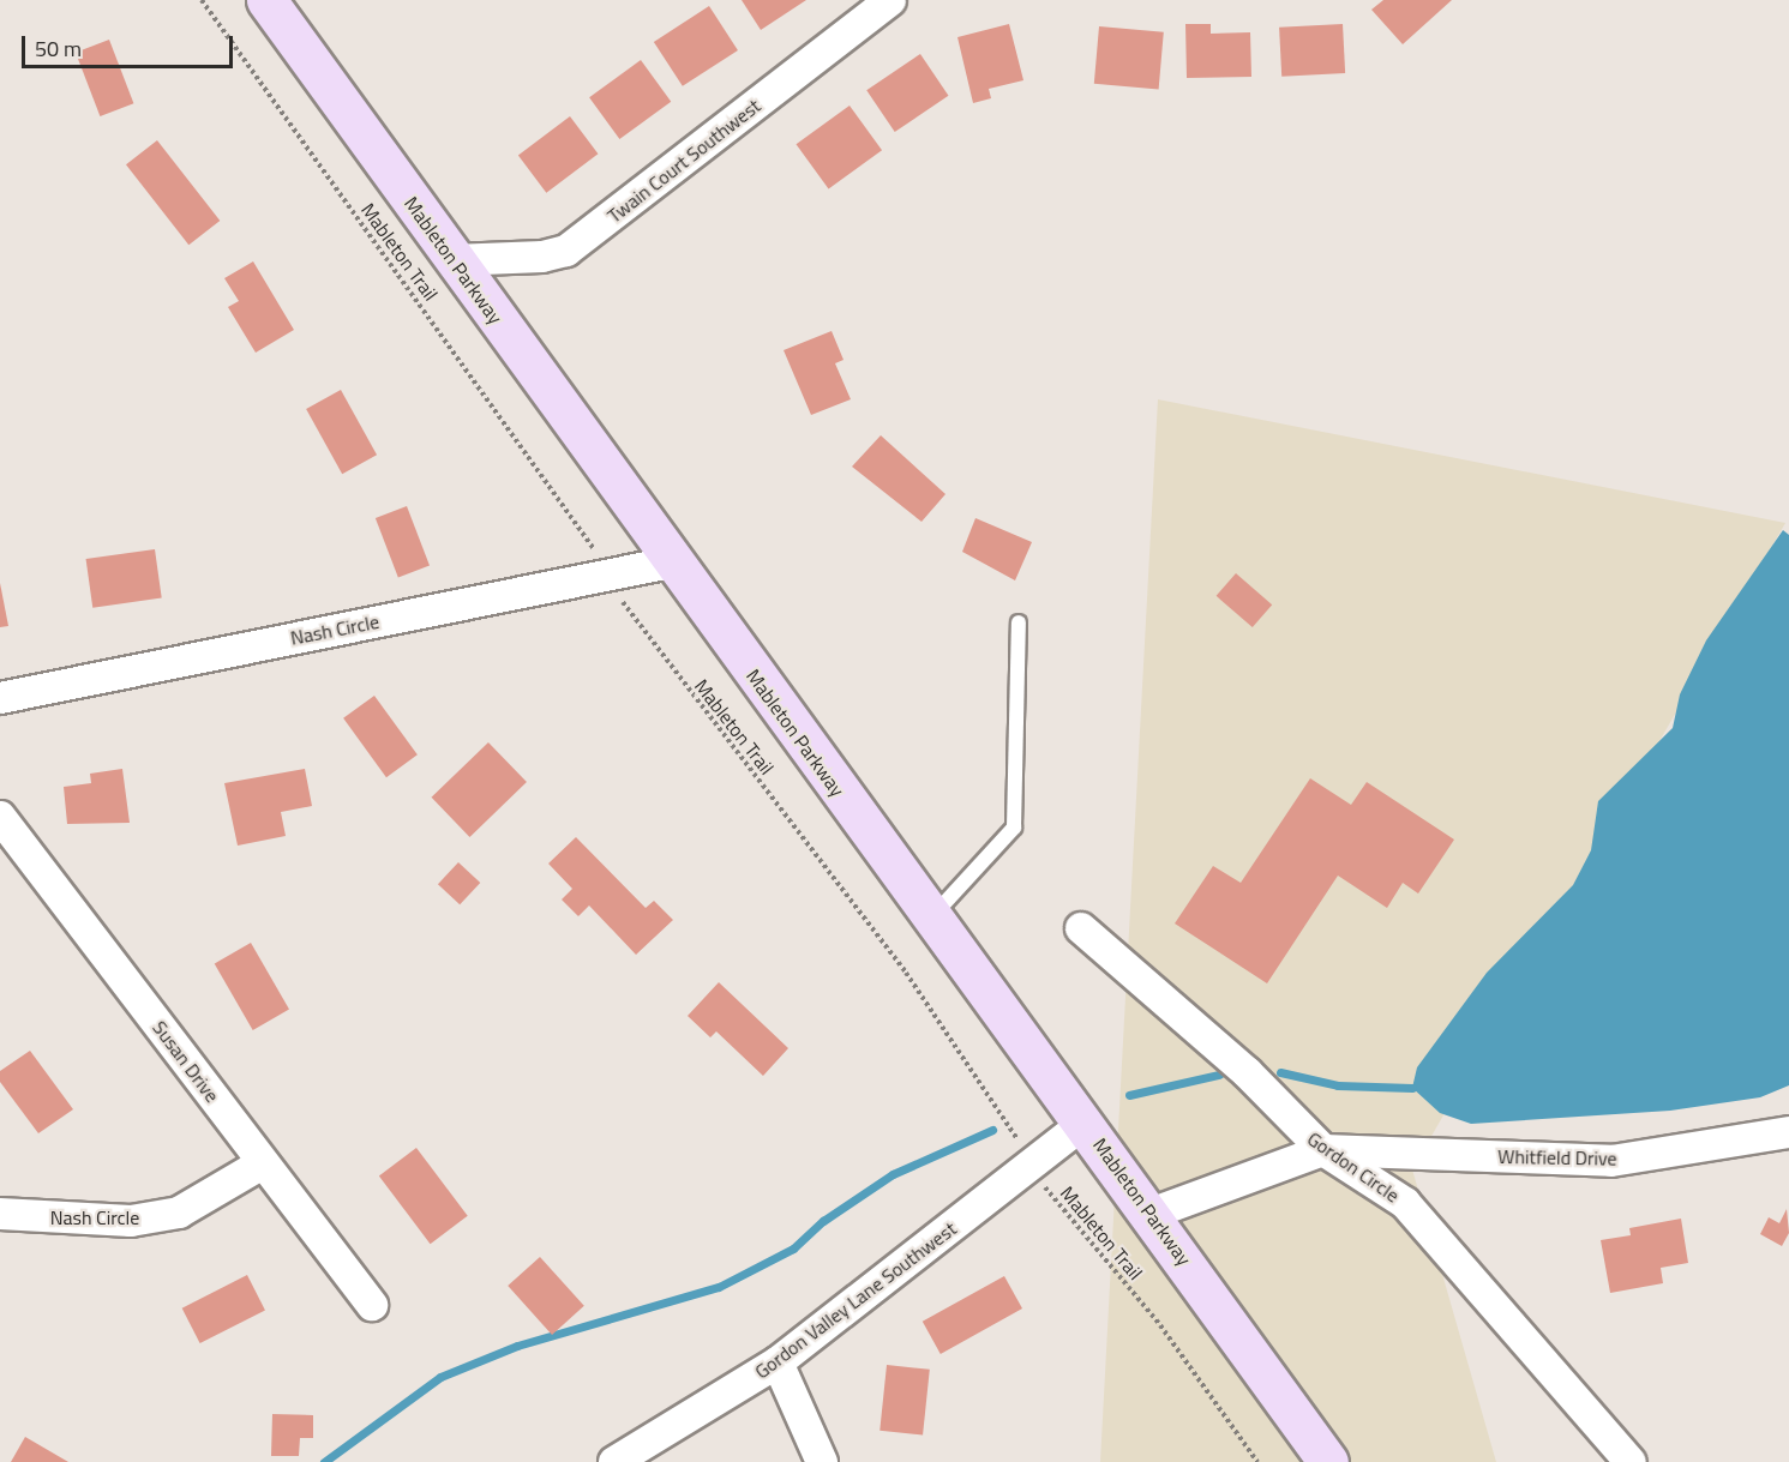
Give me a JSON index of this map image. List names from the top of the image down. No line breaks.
{"streets":{"main road":["Mableton Parkway"],"street":["Twain Court Southwest","Nash Circle","Susan Drive","Whitfield Drive","Gordon Circle","Gordon Valley Lane Southwest"],"path":["Mableton Trail"]},"crossings":[["Twain Court Southwest","Mableton Parkway"],["Mableton Trail","Nash Circle"],["Mableton Trail","Gordon Valley Lane Southwest"],["Mableton Parkway","Nash Circle"],["Mableton Parkway","Gordon Valley Lane Southwest"],["Nash Circle","Susan Drive"],["Whitfield Drive","Gordon Circle"]],"scale_bar":"50 m"}
